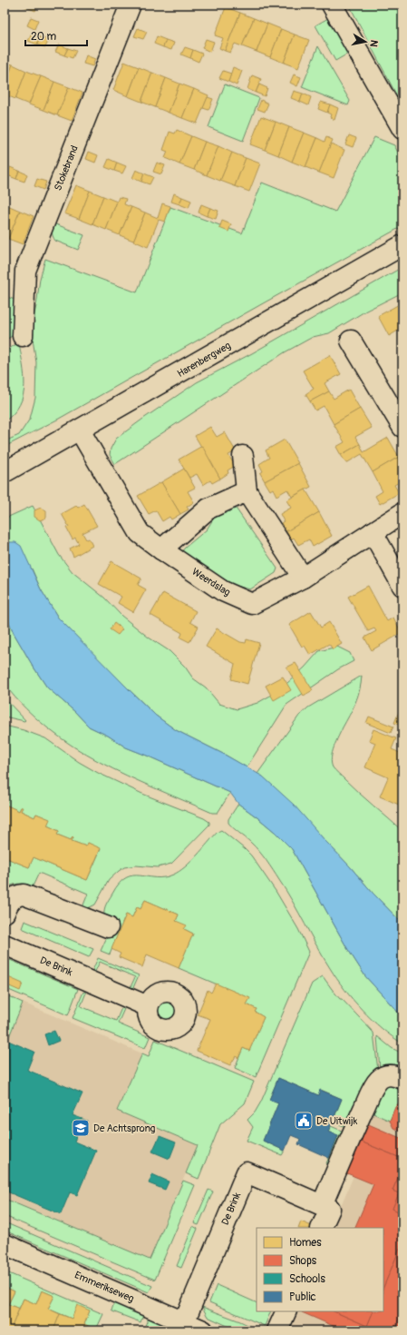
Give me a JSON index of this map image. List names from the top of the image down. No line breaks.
{"streets":{"street":["Stokebrand","Harenbergweg","Weerdslag","De Brink","Emmerikseweg"]},"crossings":[["Harenbergweg","Weerdslag"],["De Brink","Emmerikseweg"]],"places":{"public building":["De Uitwijk"],"school or university":["De Achtsprong"]},"legend":["Homes","Shops","Schools","Public"],"scale_bar":"20 m","north":"right"}
